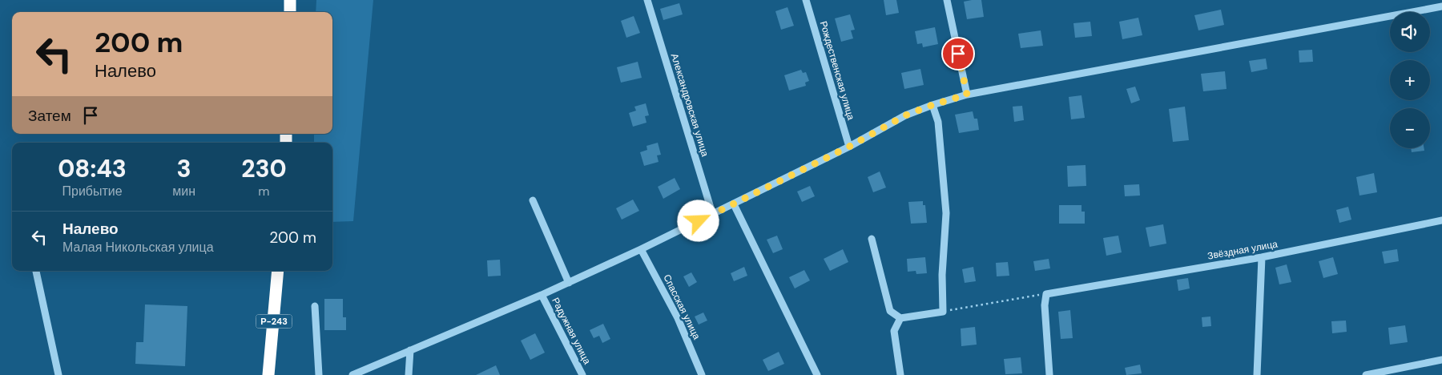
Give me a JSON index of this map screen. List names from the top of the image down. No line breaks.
{"streets":{"highway":["Р-243"],"street":["Рождественская улица","Александровская улица","Звёздная улица","Спасская улица","Радужная улица"]},"page":{"map_buttons":["+","−"],"turn":["200 m","Налево"],"then":"Затем","eta":["08:43","Прибытие","3","мин","230","m"],"list":[{"name":"Налево","note":"Малая Никольская улица","value":"200 m"}]}}
